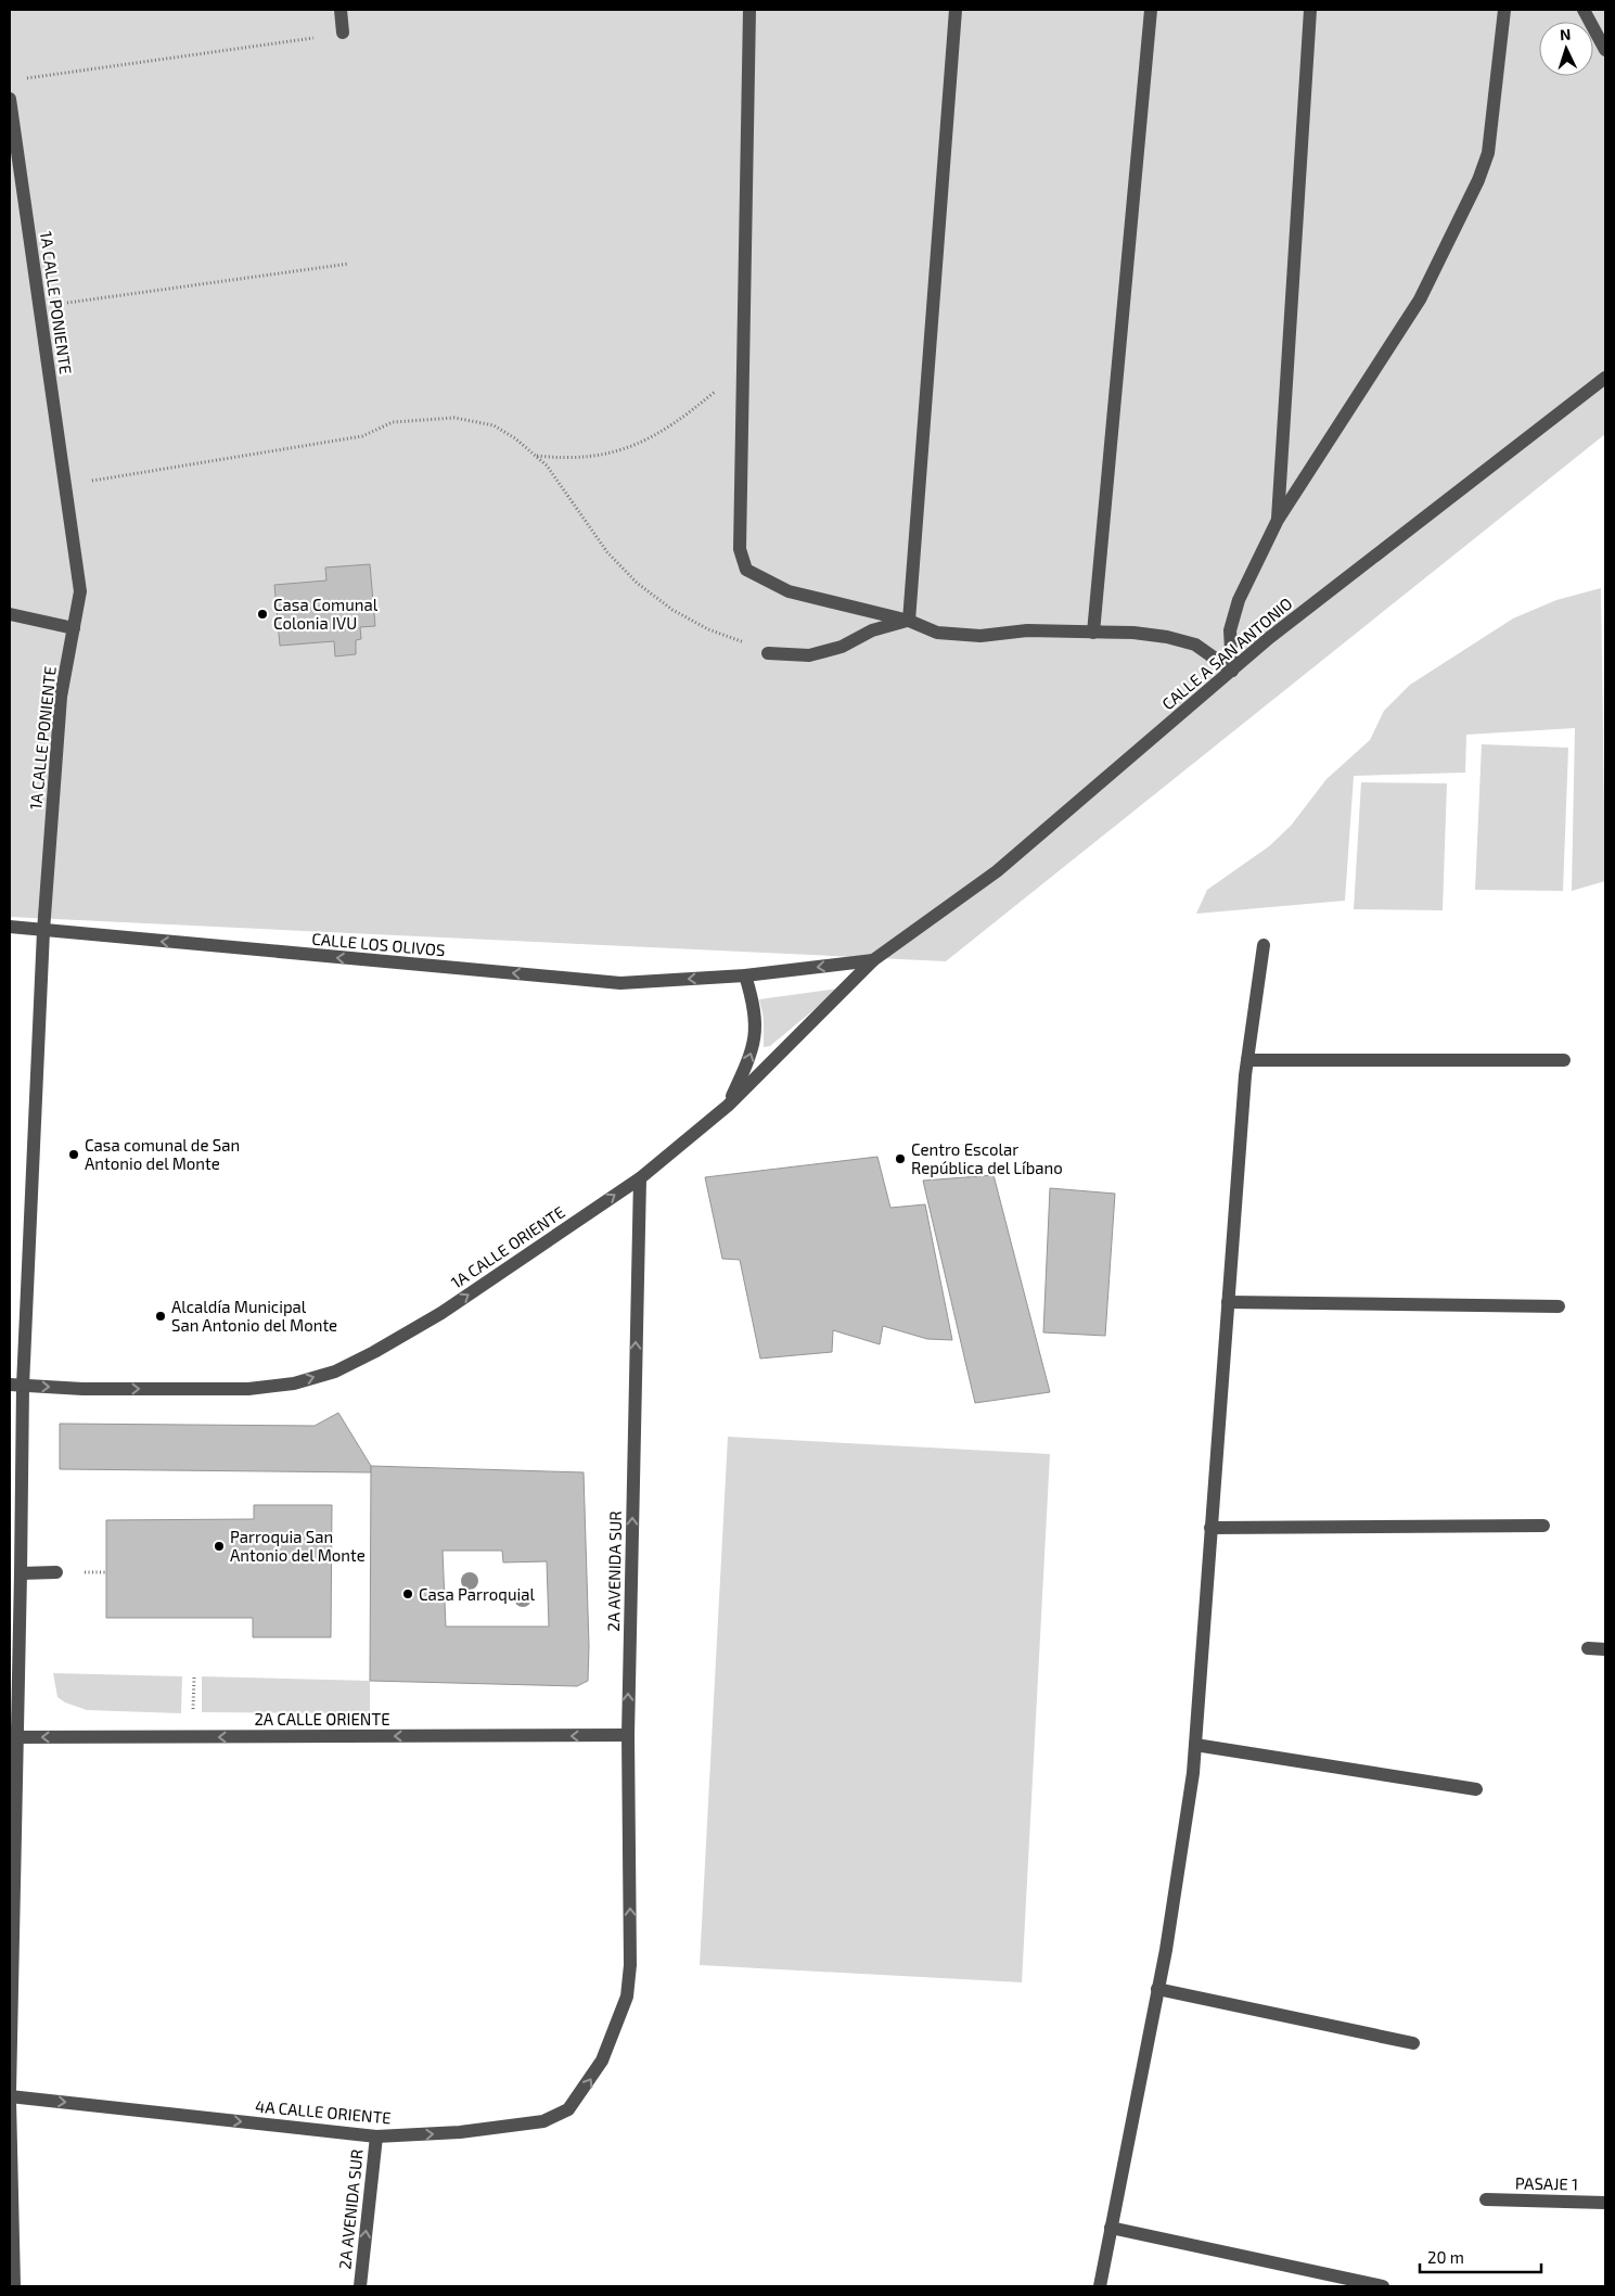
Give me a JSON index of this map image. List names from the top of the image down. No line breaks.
{"streets":{"street":["1A CALLE PONIENTE","CALLE A SAN ANTONIO","CALLE LOS OLIVOS","1A CALLE ORIENTE","2A AVENIDA SUR","2A CALLE ORIENTE","4A CALLE ORIENTE","PASAJE 1"]},"crossings":[["1A CALLE PONIENTE","CALLE LOS OLIVOS"],["1A CALLE PONIENTE","1A CALLE ORIENTE"],["1A CALLE PONIENTE","2A CALLE ORIENTE"],["CALLE A SAN ANTONIO","CALLE LOS OLIVOS"],["CALLE A SAN ANTONIO","1A CALLE ORIENTE"],["CALLE LOS OLIVOS","1A CALLE ORIENTE"],["1A CALLE ORIENTE","2A AVENIDA SUR"],["2A AVENIDA SUR","2A CALLE ORIENTE"],["2A AVENIDA SUR","4A CALLE ORIENTE"]],"one_way":["CALLE LOS OLIVOS","1A CALLE ORIENTE","2A AVENIDA SUR","2A CALLE ORIENTE","4A CALLE ORIENTE"],"places":["Casa Comunal Colonia IVU","Casa comunal de San Antonio del Monte","Centro Escolar República del Líbano","Alcaldía Municipal San Antonio del Monte","Parroquia San Antonio del Monte","Casa Parroquial"],"scale_bar":"20 m","north":"top"}
